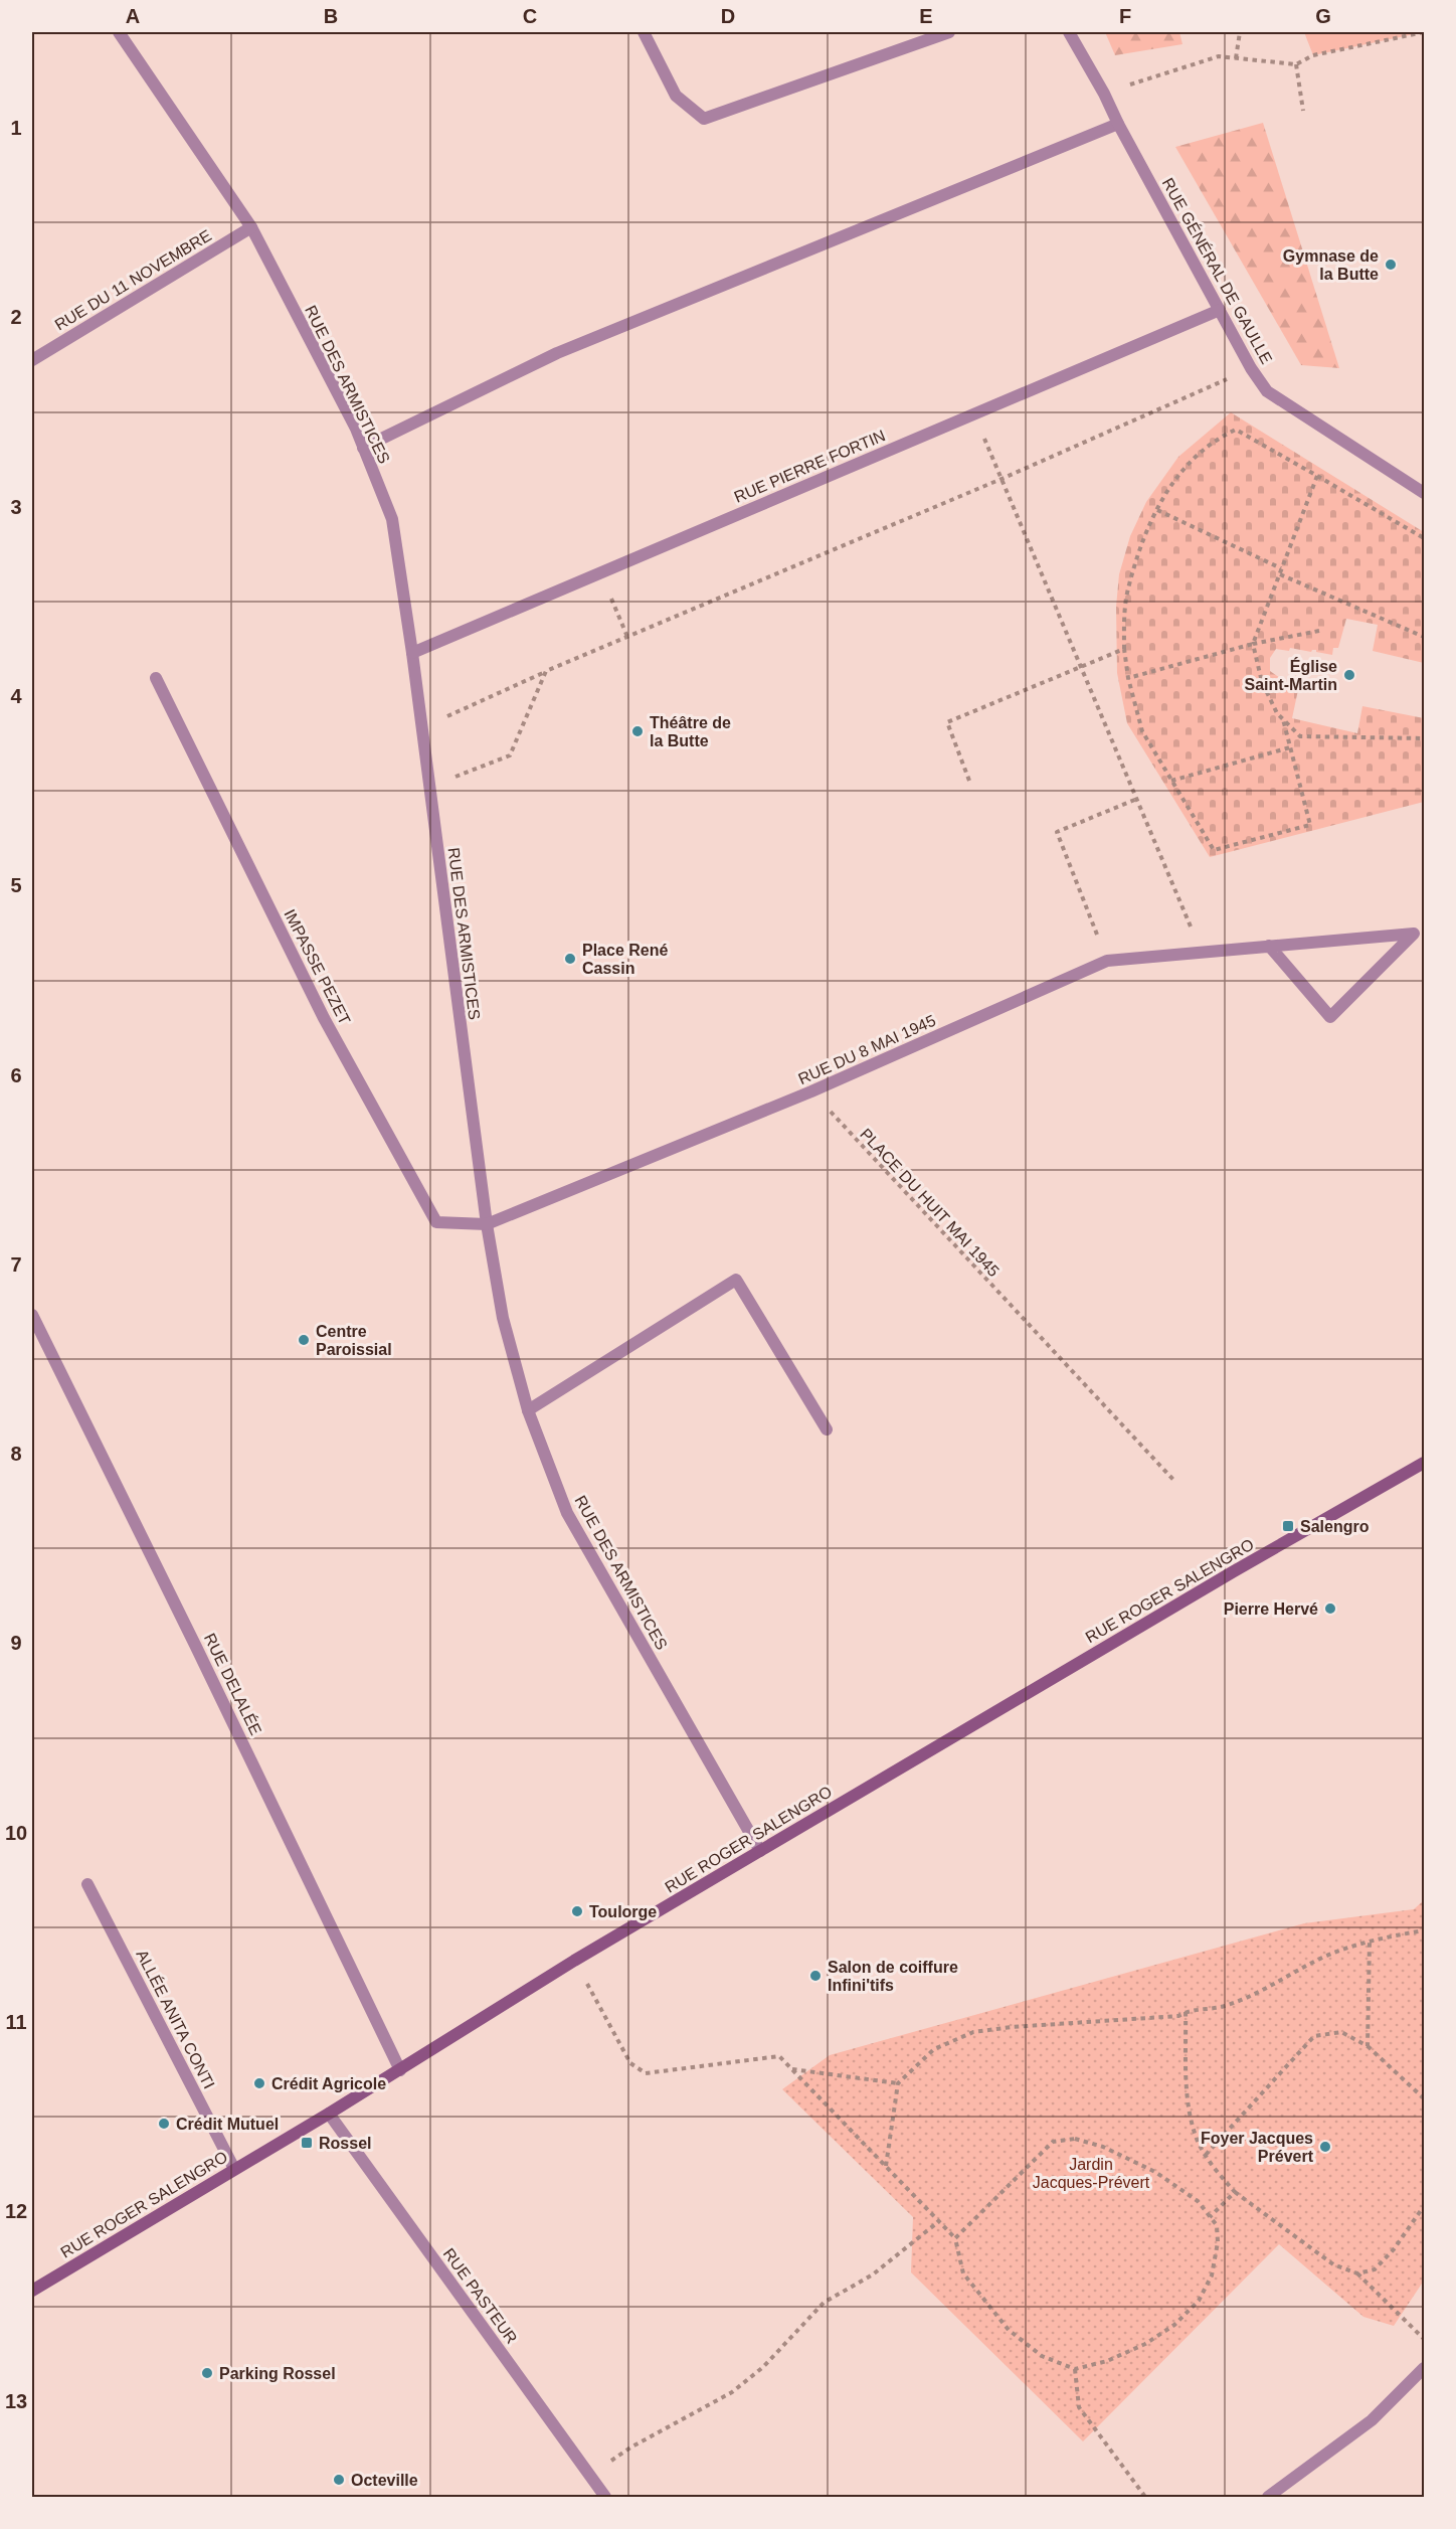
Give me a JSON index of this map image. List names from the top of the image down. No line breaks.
{"streets":{"main road":["RUE ROGER SALENGRO"],"street":["RUE GÉNÉRAL DE GAULLE","RUE DU 11 NOVEMBRE","RUE DES ARMISTICES","RUE PIERRE FORTIN","IMPASSE PEZET","RUE DU 8 MAI 1945","RUE DELALÉE","ALLÉE ANITA CONTI","RUE PASTEUR"],"path":["PLACE DU HUIT MAI 1945"]},"crossings":[["RUE GÉNÉRAL DE GAULLE","RUE PIERRE FORTIN"],["RUE DU 11 NOVEMBRE","RUE DES ARMISTICES"],["RUE DES ARMISTICES","RUE PIERRE FORTIN"],["RUE DES ARMISTICES","IMPASSE PEZET"],["RUE DES ARMISTICES","RUE DU 8 MAI 1945"],["RUE DES ARMISTICES","RUE ROGER SALENGRO"],["IMPASSE PEZET","RUE DU 8 MAI 1945"],["RUE DU 8 MAI 1945","PLACE DU HUIT MAI 1945"],["RUE ROGER SALENGRO","RUE DELALÉE"],["RUE ROGER SALENGRO","ALLÉE ANITA CONTI"],["RUE ROGER SALENGRO","RUE PASTEUR"]],"parks":["Jardin Jacques-Prévert"],"places":{"other":["Gymnase de la Butte","Église Saint-Martin","Théâtre de la Butte","Place René Cassin","Centre Paroissial","Pierre Hervé","Toulorge","Salon de coiffure Infini'tifs","Crédit Agricole","Crédit Mutuel","Foyer Jacques Prévert","Parking Rossel","Octeville"],"transit":["Salengro","Rossel"]},"grid":{"columns":["A","B","C","D","E","F","G"],"rows":["1","2","3","4","5","6","7","8","9","10","11","12","13"]}}
